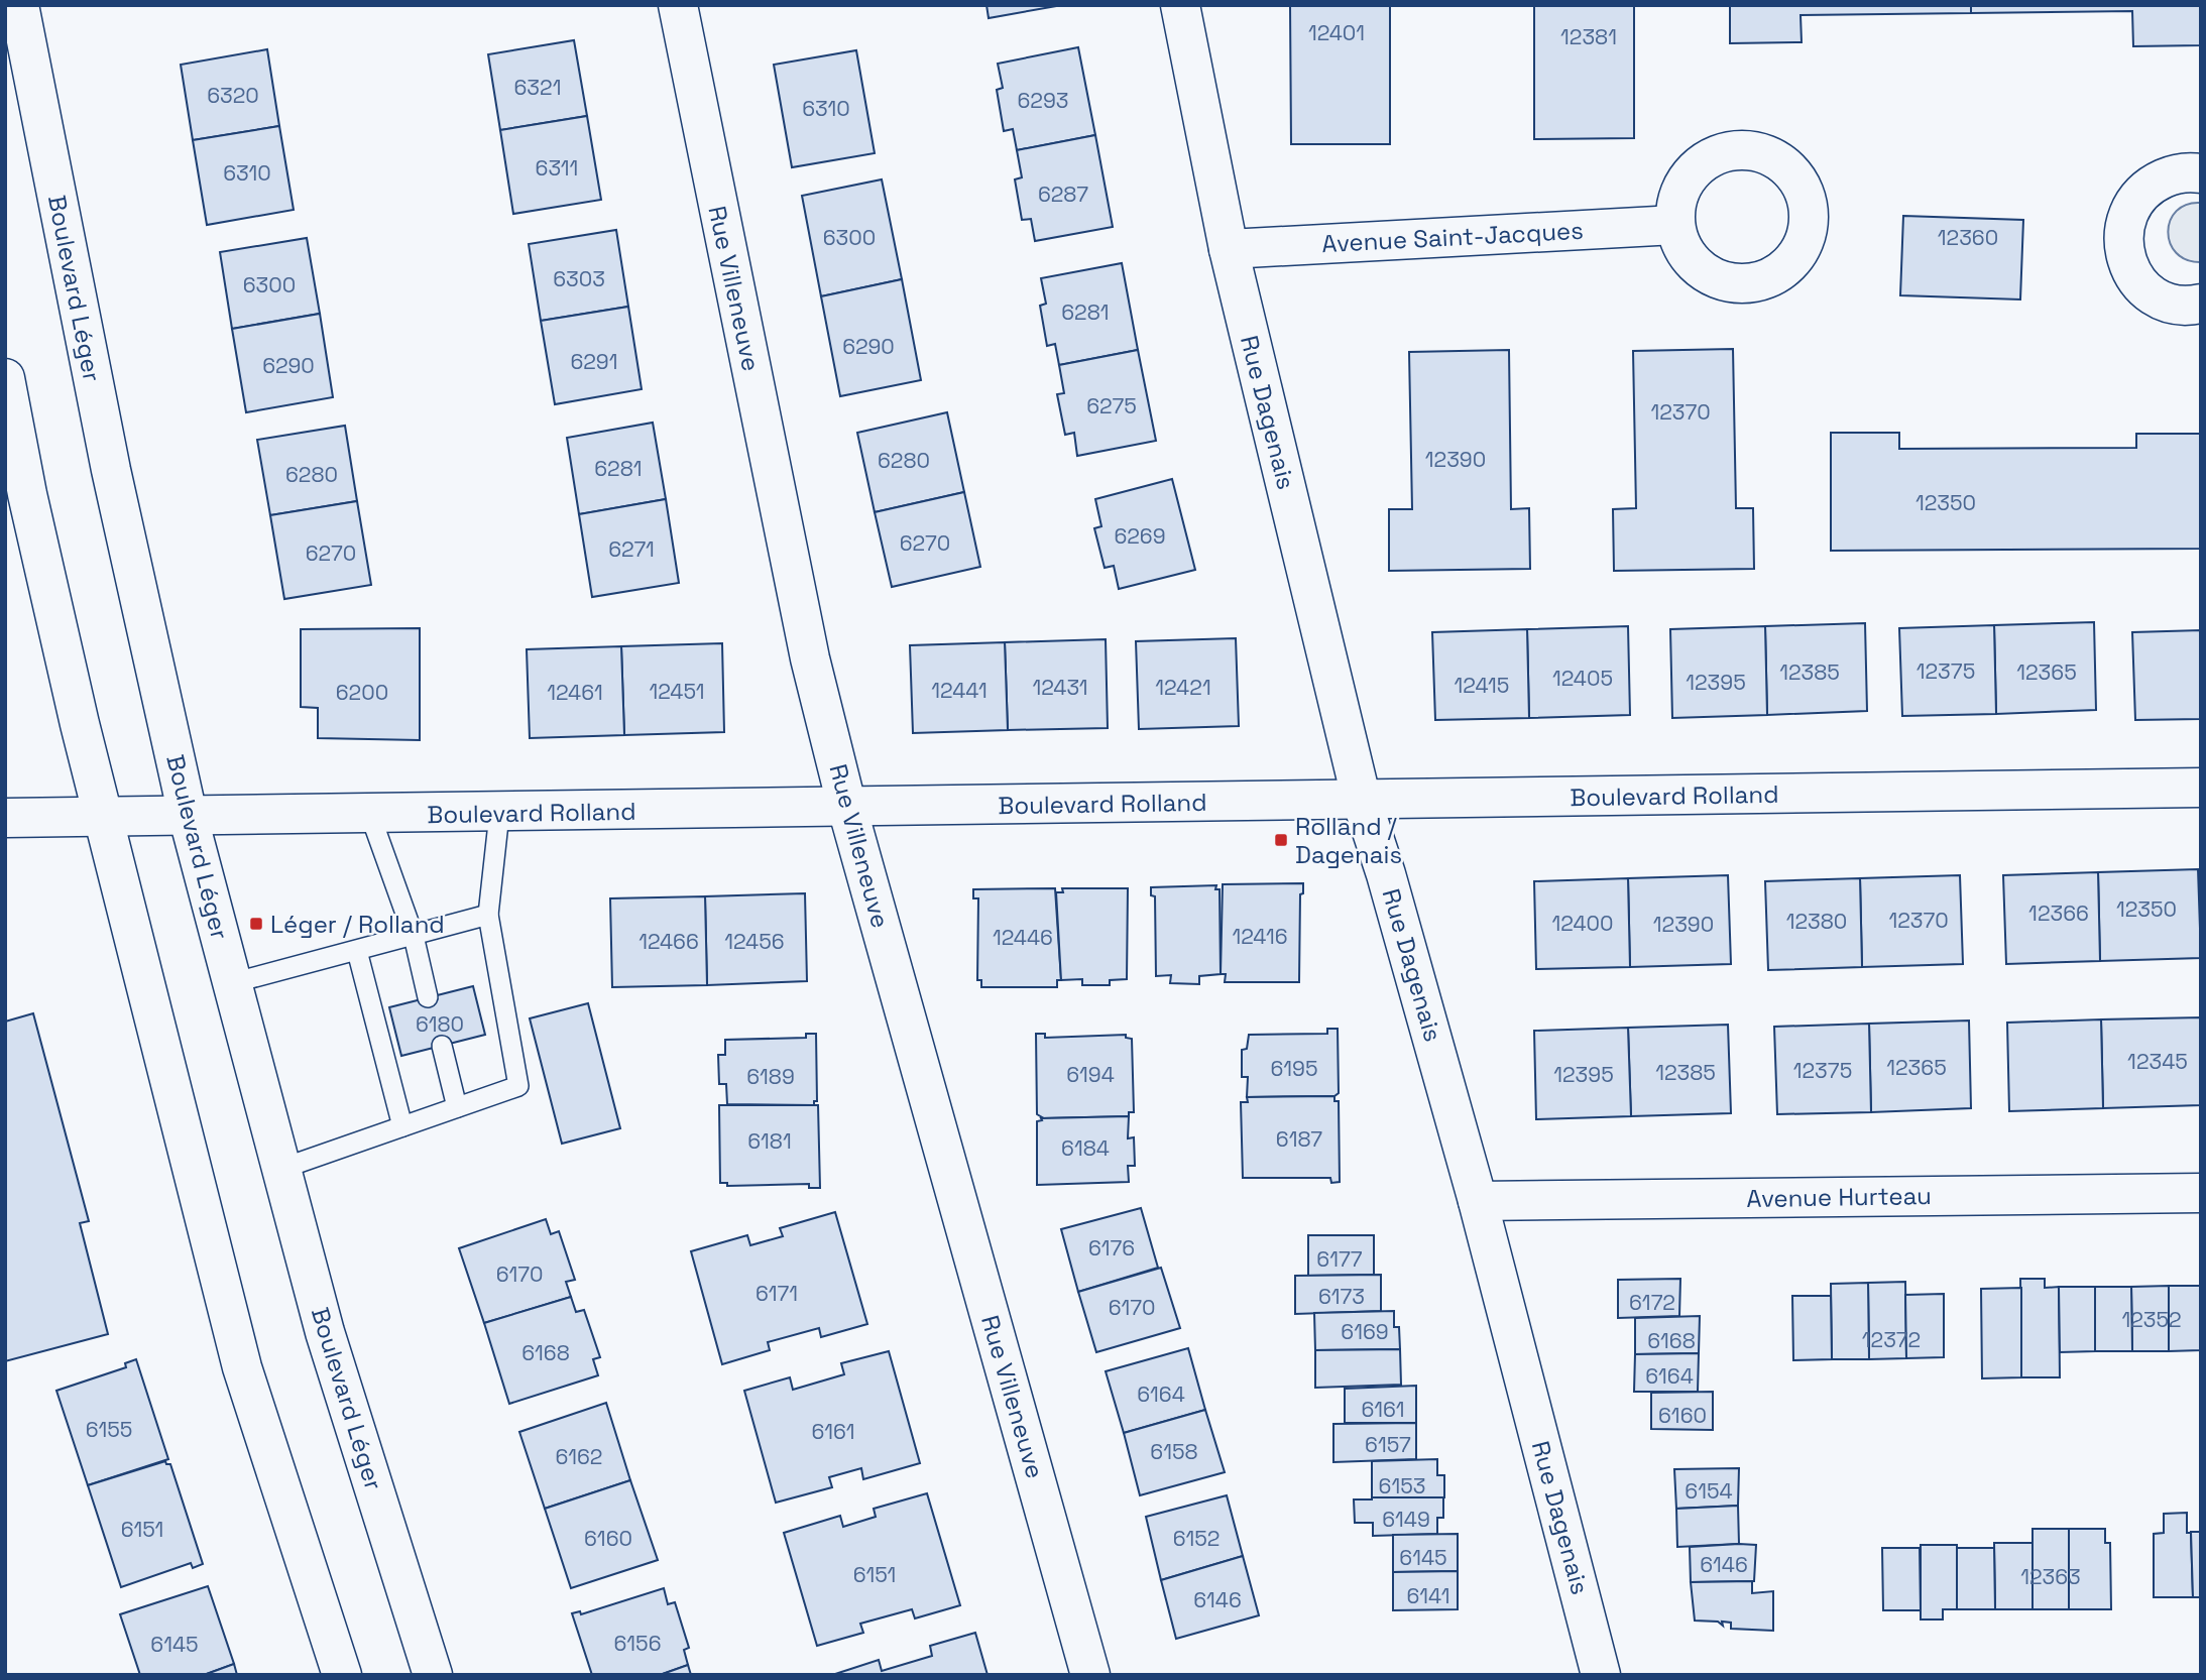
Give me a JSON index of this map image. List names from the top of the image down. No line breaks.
{"streets":{"street":["Avenue Saint-Jacques","Boulevard Léger","Rue Villeneuve","Rue Dagenais","Boulevard Rolland","Avenue Hurteau"]},"crossings":[["Avenue Saint-Jacques","Rue Dagenais"],["Boulevard Léger","Boulevard Rolland"],["Rue Villeneuve","Boulevard Rolland"],["Rue Dagenais","Boulevard Rolland"],["Rue Dagenais","Avenue Hurteau"]],"places":{"transit":["Rolland / Dagenais","Léger / Rolland"]},"house_numbers":["12401","12381","6321","6320","6293","6310","6311","6310","6287","6300","12360","6303","6300","6281","6290","6291","6290","6275","12370","12390","6280","6281","6280","12350","6269","6270","6271","6270","12375","12385","12365","12405","12395","12415","12431","12421","12441","12451","6200","12461","12350","12366","12370","12380","12400","12390","12416","12446","12466","12456","6180","12345","12365","6195","12375","12385","6194","12395","6189","6187","6181","6184","6176","6177","6170","6171","6173","6172","6170","12352","6169","12372","6168","6168","6164","6164","6161","6160","6155","6161","6157","6158","6162","6153","6154","6149","6151","6160","6152","6145","6146","6151","12363","6141","6146","6156","6145"]}
